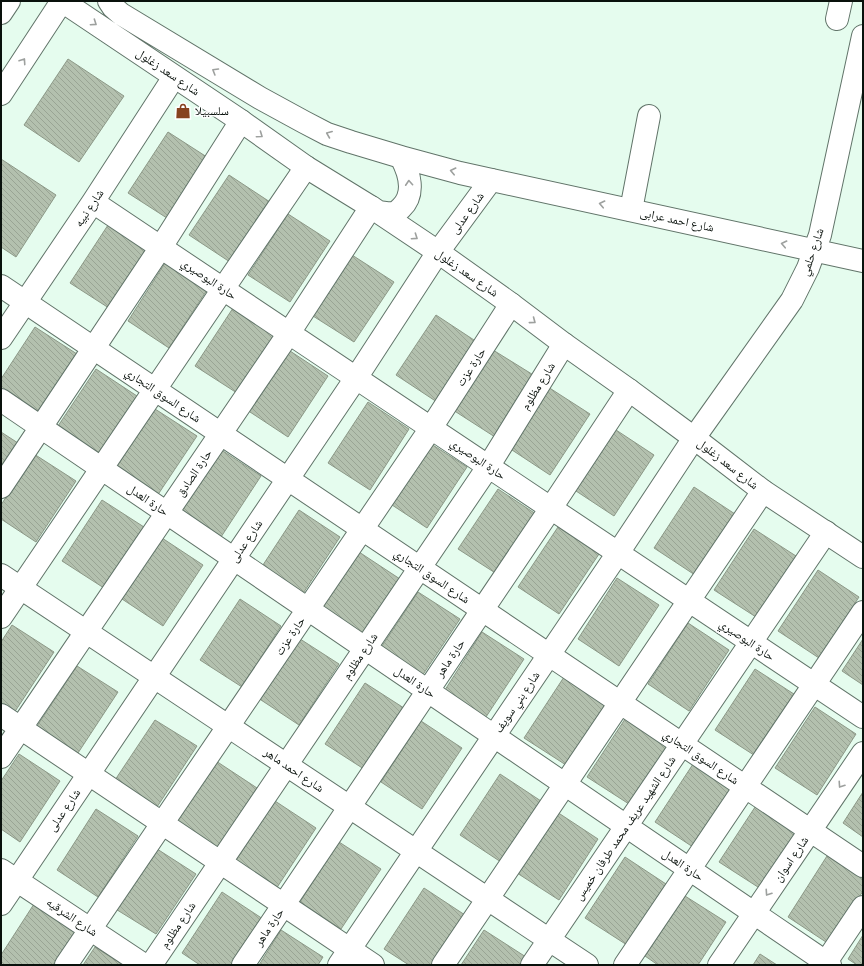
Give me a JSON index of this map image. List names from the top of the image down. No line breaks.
{"streets":{"street":["شارع سعد زغلول","شارع نبيه","شارع عدلى","شارع احمد عرابى","شارع حلمي","حارة البوصيري","حارة عزت","شارع مظلوم","شارع السوق التجاري","حارة الصادق","حارة العدل","حارة ماهر","شارع بني سويف","شارع احمد ماهر","شارع الشهيد عريف محمد طرفان خميس","شارع اسوان","شارع الشرقيه"]},"crossings":[["شارع سعد زغلول","شارع نبيه"],["شارع سعد زغلول","شارع عدلى"],["شارع سعد زغلول","شارع احمد عرابى"],["شارع سعد زغلول","شارع حلمي"],["شارع سعد زغلول","حارة عزت"],["شارع سعد زغلول","شارع مظلوم"],["شارع سعد زغلول","حارة الصادق"],["شارع سعد زغلول","حارة ماهر"],["شارع سعد زغلول","شارع بني سويف"],["شارع سعد زغلول","شارع الشهيد عريف محمد طرفان خميس"],["شارع نبيه","حارة البوصيري"],["شارع نبيه","شارع السوق التجاري"],["شارع عدلى","شارع احمد عرابى"],["شارع عدلى","حارة البوصيري"],["شارع عدلى","شارع السوق التجاري"],["شارع عدلى","حارة العدل"],["شارع عدلى","شارع احمد ماهر"],["شارع عدلى","شارع الشرقيه"],["شارع احمد عرابى","شارع حلمي"],["شارع حلمي","شارع بني سويف"],["حارة البوصيري","حارة عزت"],["حارة البوصيري","شارع مظلوم"],["حارة البوصيري","حارة الصادق"],["حارة البوصيري","حارة ماهر"],["حارة البوصيري","شارع بني سويف"],["حارة البوصيري","شارع الشهيد عريف محمد طرفان خميس"],["حارة عزت","شارع السوق التجاري"],["حارة عزت","حارة العدل"],["حارة عزت","شارع احمد ماهر"],["حارة عزت","شارع الشرقيه"],["شارع مظلوم","شارع السوق التجاري"],["شارع مظلوم","حارة العدل"],["شارع مظلوم","شارع احمد ماهر"],["شارع السوق التجاري","حارة الصادق"],["شارع السوق التجاري","حارة ماهر"],["شارع السوق التجاري","شارع بني سويف"],["شارع السوق التجاري","شارع الشهيد عريف محمد طرفان خميس"],["شارع السوق التجاري","شارع اسوان"],["حارة الصادق","حارة العدل"],["حارة الصادق","شارع احمد ماهر"],["حارة العدل","حارة ماهر"],["حارة العدل","شارع بني سويف"],["حارة العدل","شارع الشهيد عريف محمد طرفان خميس"],["حارة العدل","شارع اسوان"],["حارة ماهر","شارع احمد ماهر"],["شارع بني سويف","شارع احمد ماهر"],["شارع احمد ماهر","شارع الشهيد عريف محمد طرفان خميس"]],"one_way":["شارع احمد عرابى"],"places":{"shop":["سلسبيلا"]}}
